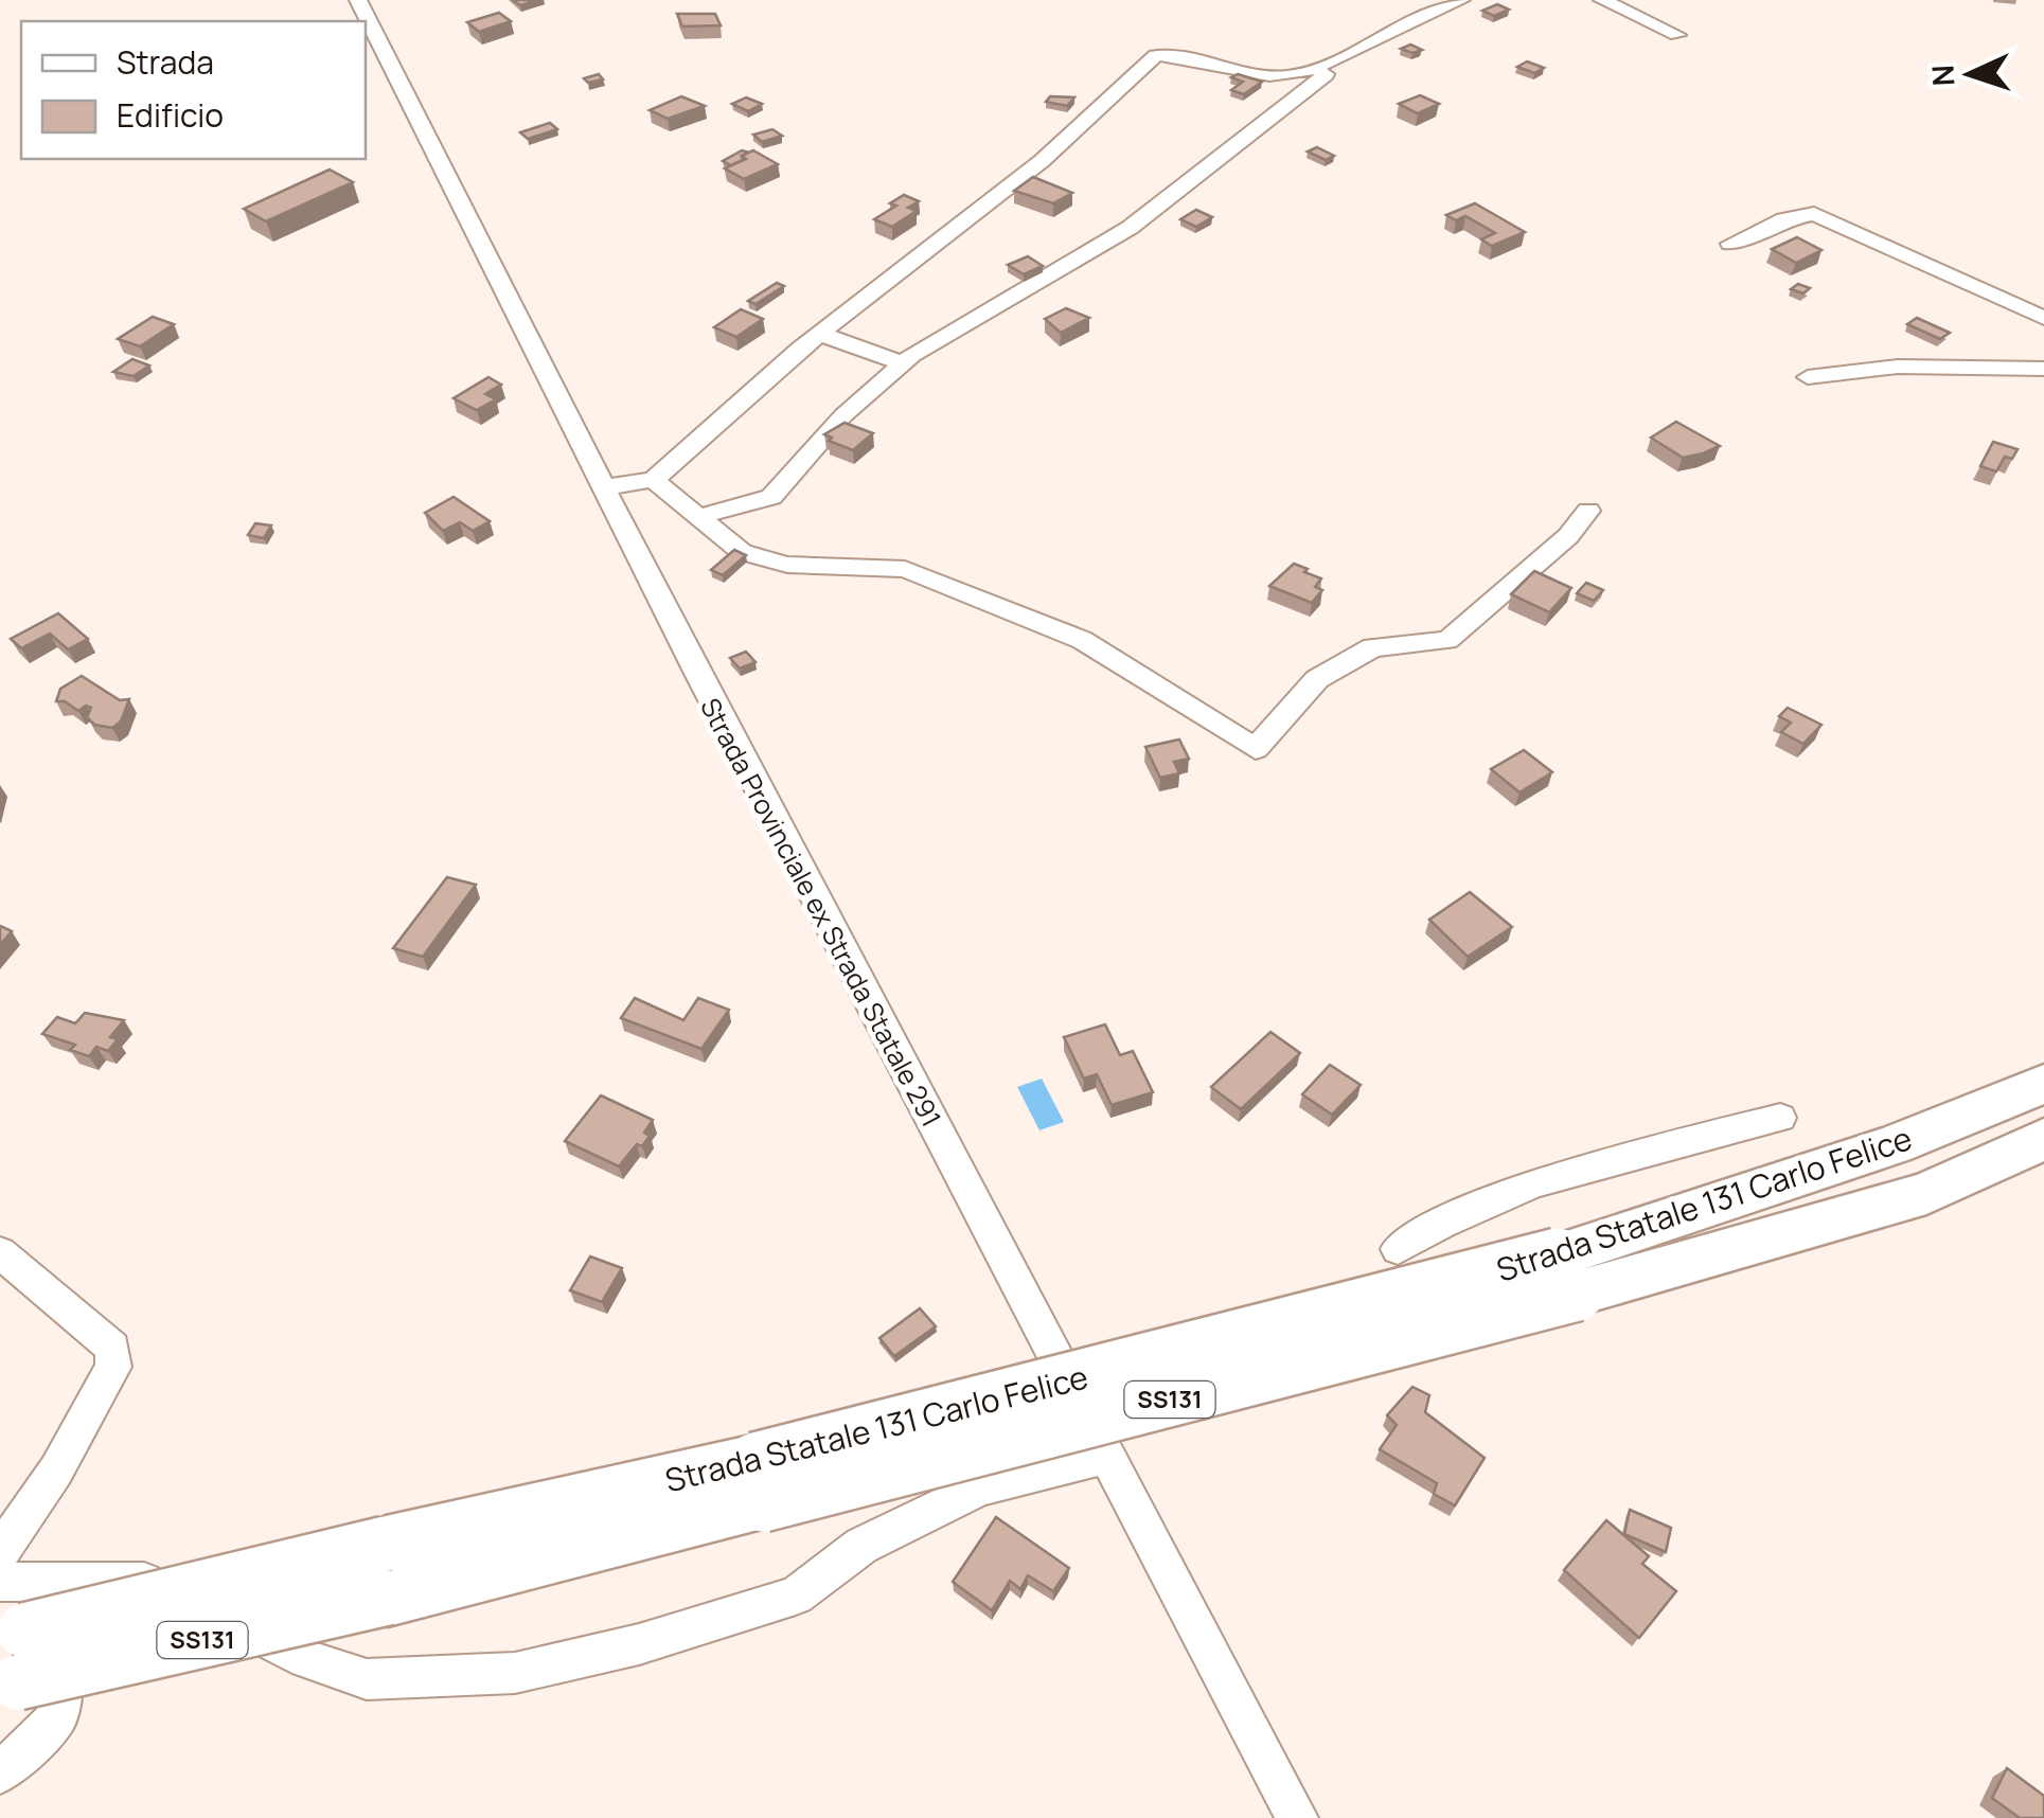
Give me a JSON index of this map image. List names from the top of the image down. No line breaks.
{"streets":{"highway":["Strada Statale 131 Carlo Felice","SS131"],"street":["Strada Provinciale ex Strada Statale 291"]},"legend":["Strada","Edificio"],"north":"left"}
